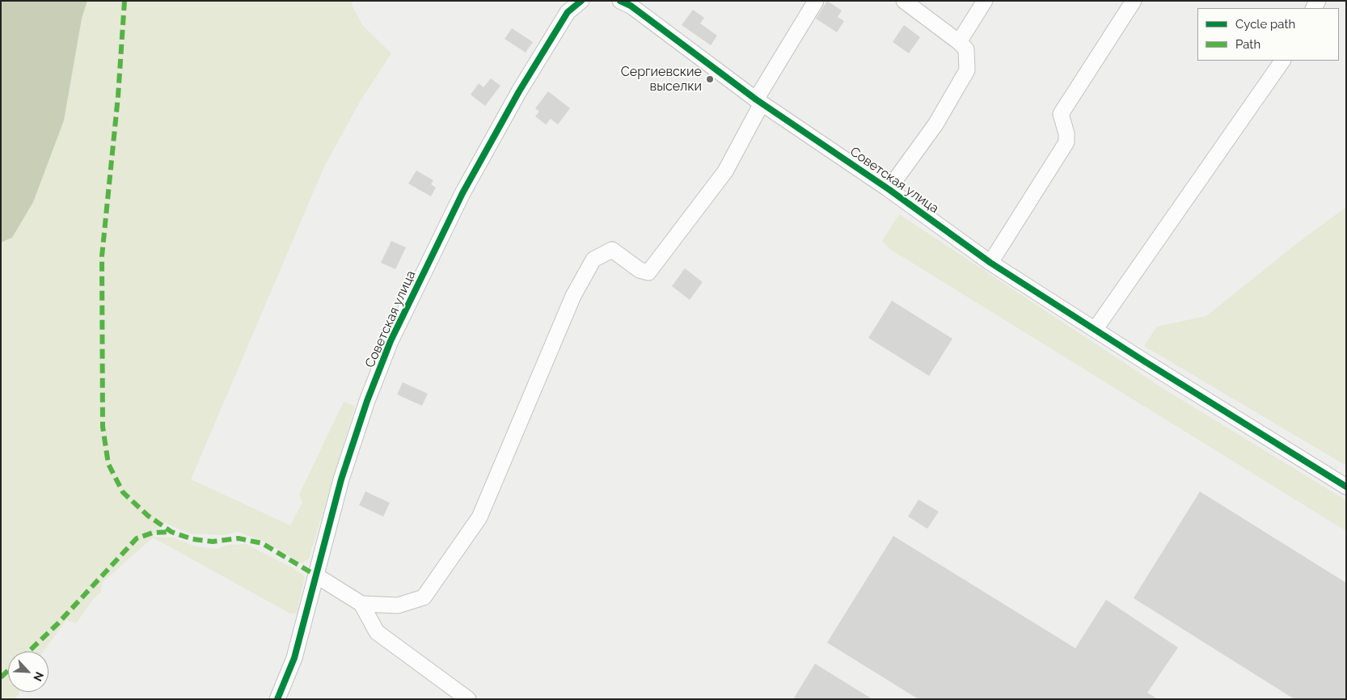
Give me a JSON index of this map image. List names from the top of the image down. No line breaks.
{"streets":{"street":["Советская улица"]},"places":["Сергиевские выселки"],"legend":["Cycle path","Path"],"north":"bottom right"}
